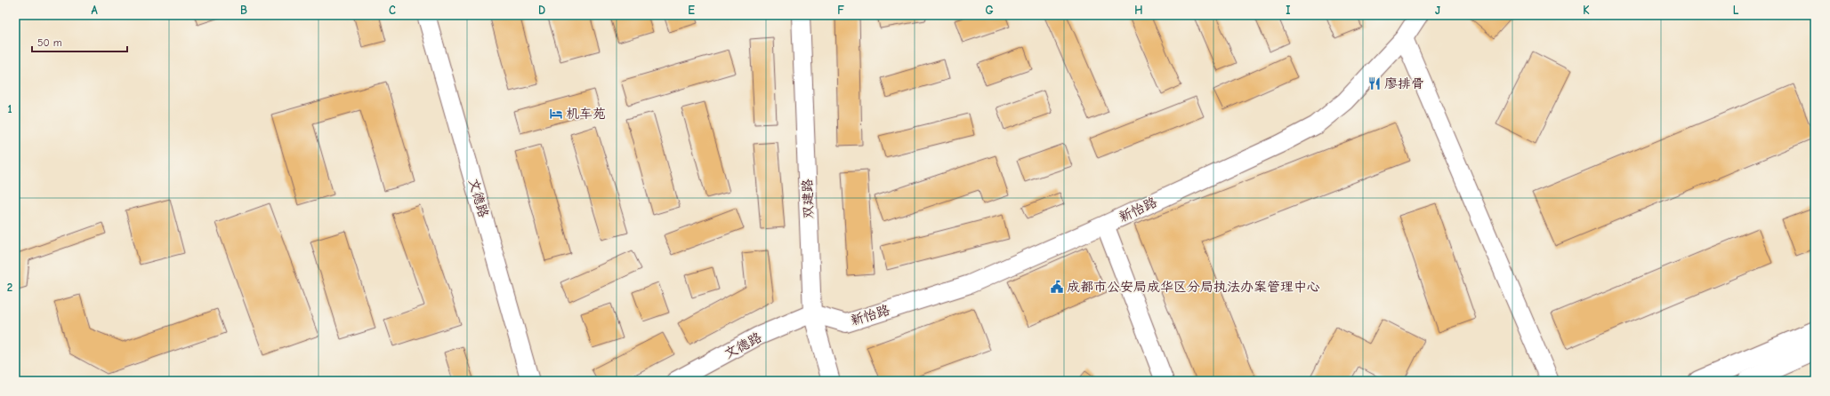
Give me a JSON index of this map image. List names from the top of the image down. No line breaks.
{"streets":{"street":["文德路","双建路","新怡路"]},"crossings":[["文德路","双建路"],["文德路","新怡路"],["双建路","新怡路"]],"places":{"restaurant":["廖排骨"],"hotel":["机车苑"],"public building":["成都市公安局成华区分局执法办案管理中心"]},"scale_bar":"50 m","grid":{"columns":["A","B","C","D","E","F","G","H","I","J","K","L"],"rows":["1","2"]}}
